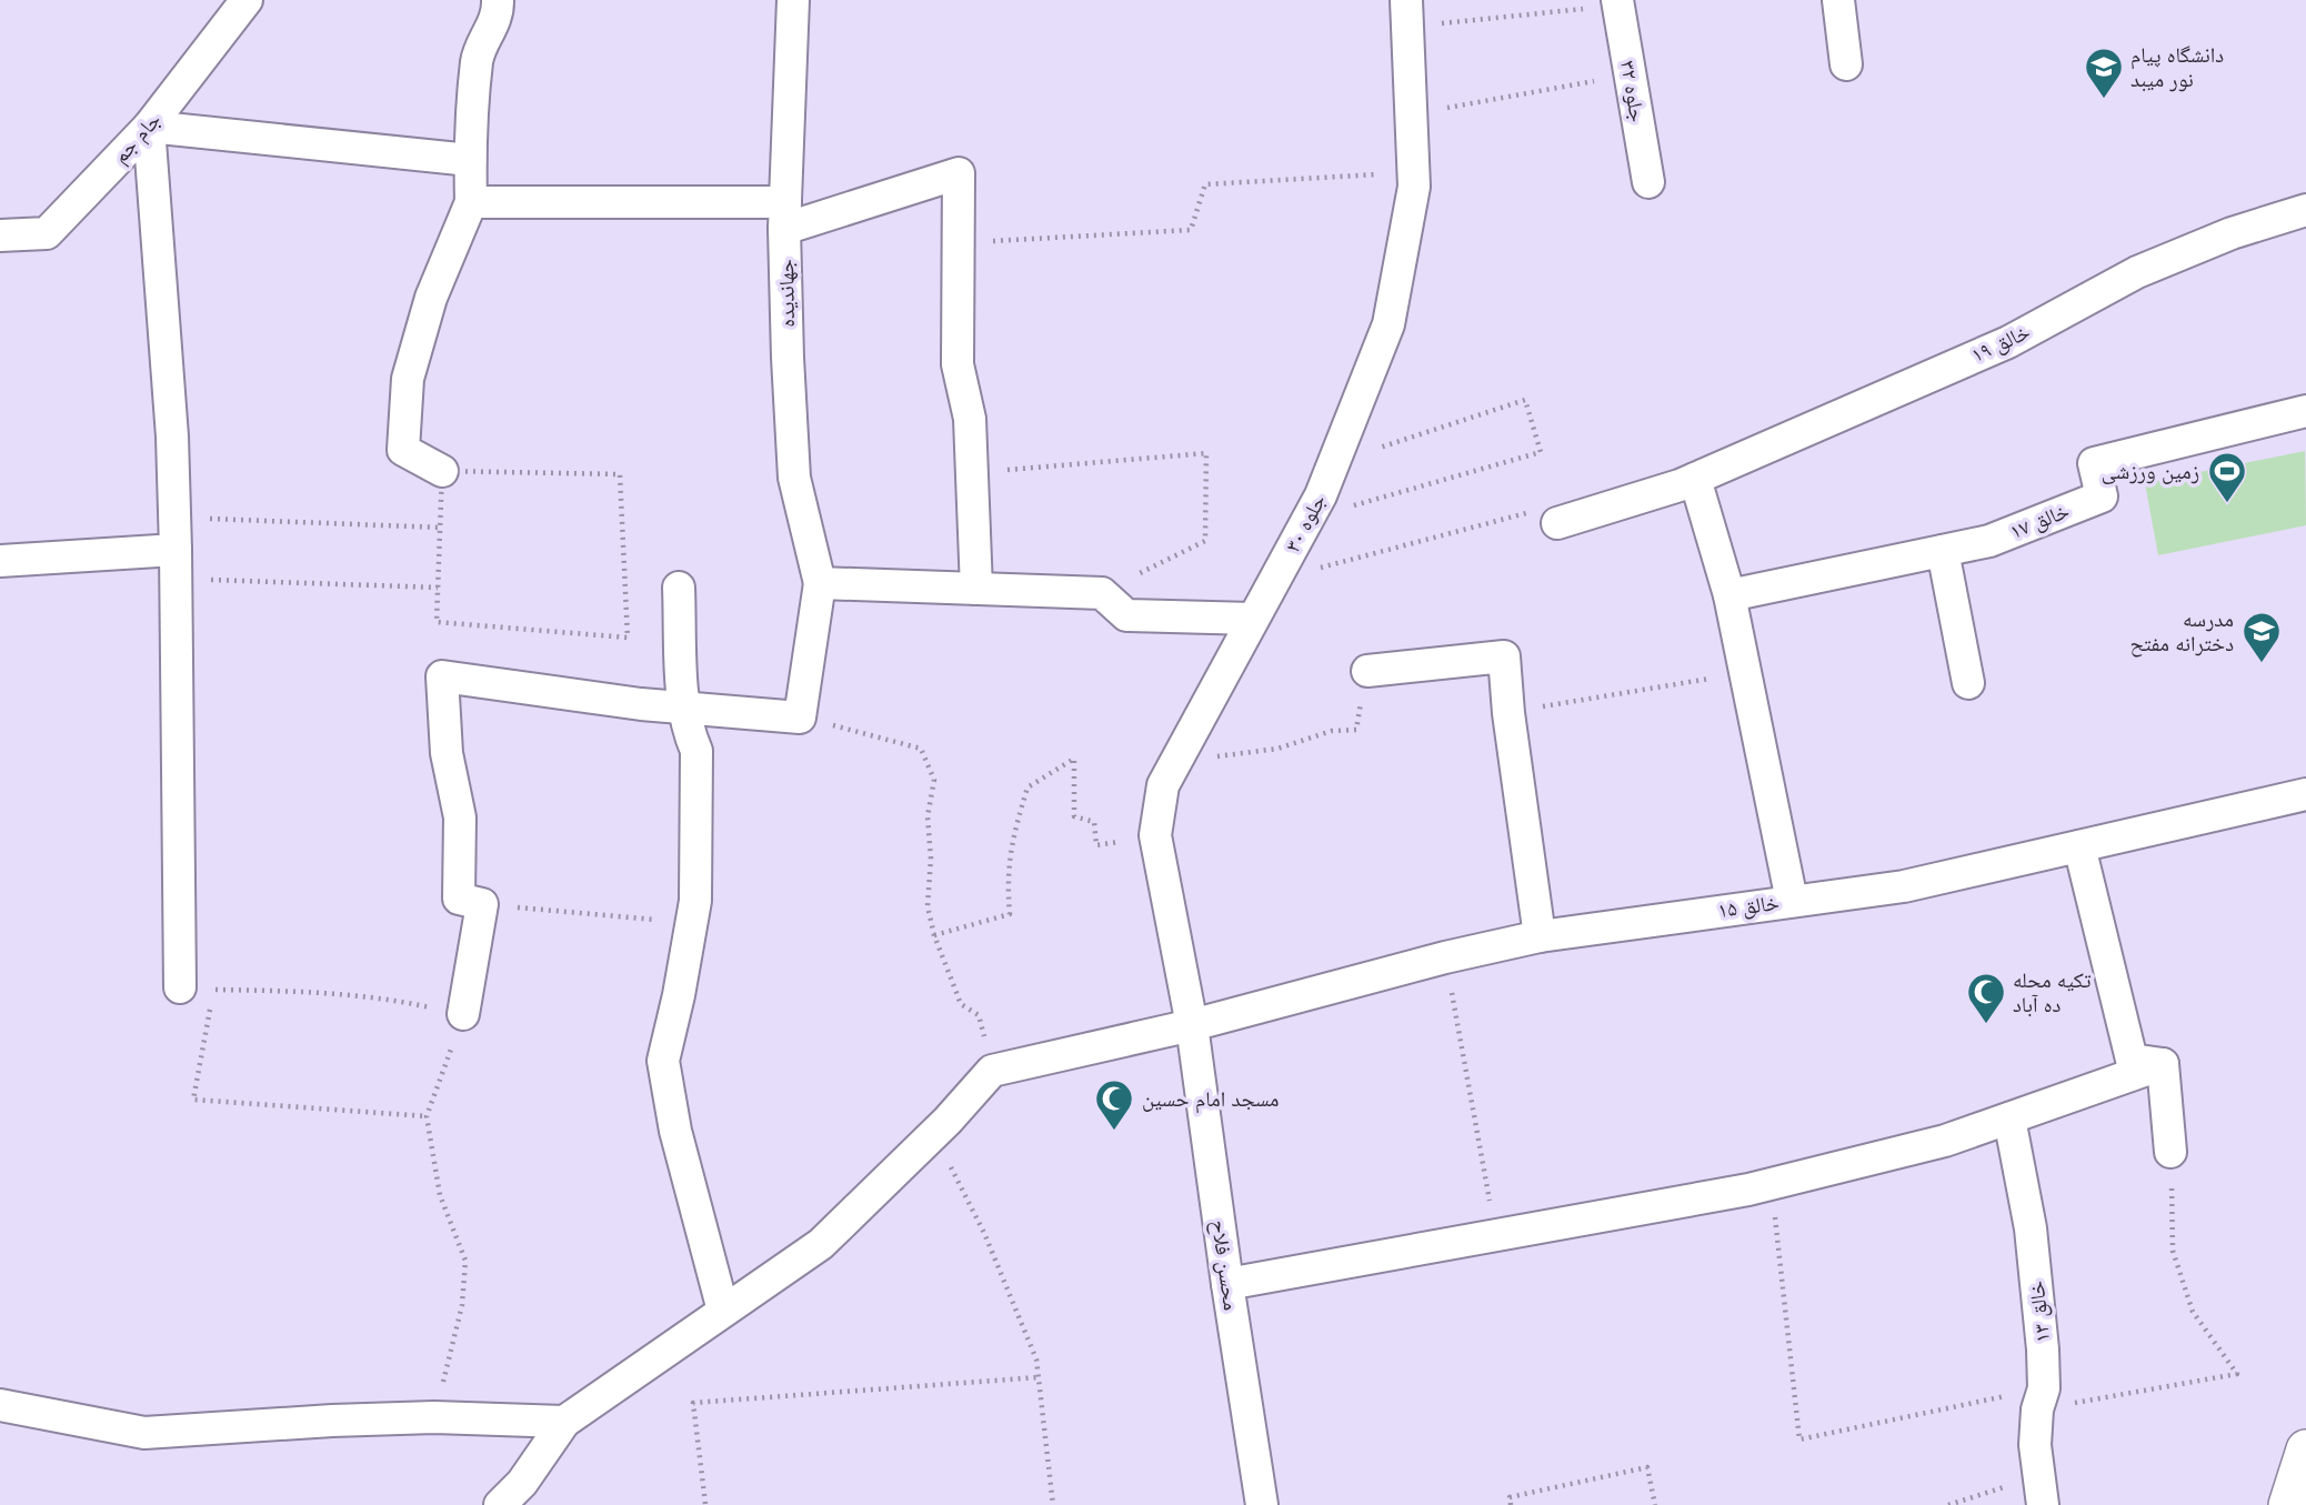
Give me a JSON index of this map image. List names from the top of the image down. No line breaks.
{"streets":{"street":["جلوه ۳۲","جام جم","جهاندیده","خالق ۱۹","خالق ۱۷","جلوه ۳۰","خالق ۱۵","محسن فلاح","خالق ۱۳"]},"crossings":[["جلوه ۳۰","خالق ۱۵"],["جلوه ۳۰","محسن فلاح"],["خالق ۱۵","محسن فلاح"]],"places":{"school or university":["دانشگاه پیام نور میبد","مدرسه دخترانه مفتح"],"sports":["زمین ورزشی"],"mosque":["تکیه محله ده آباد","مسجد امام حسین"]}}
